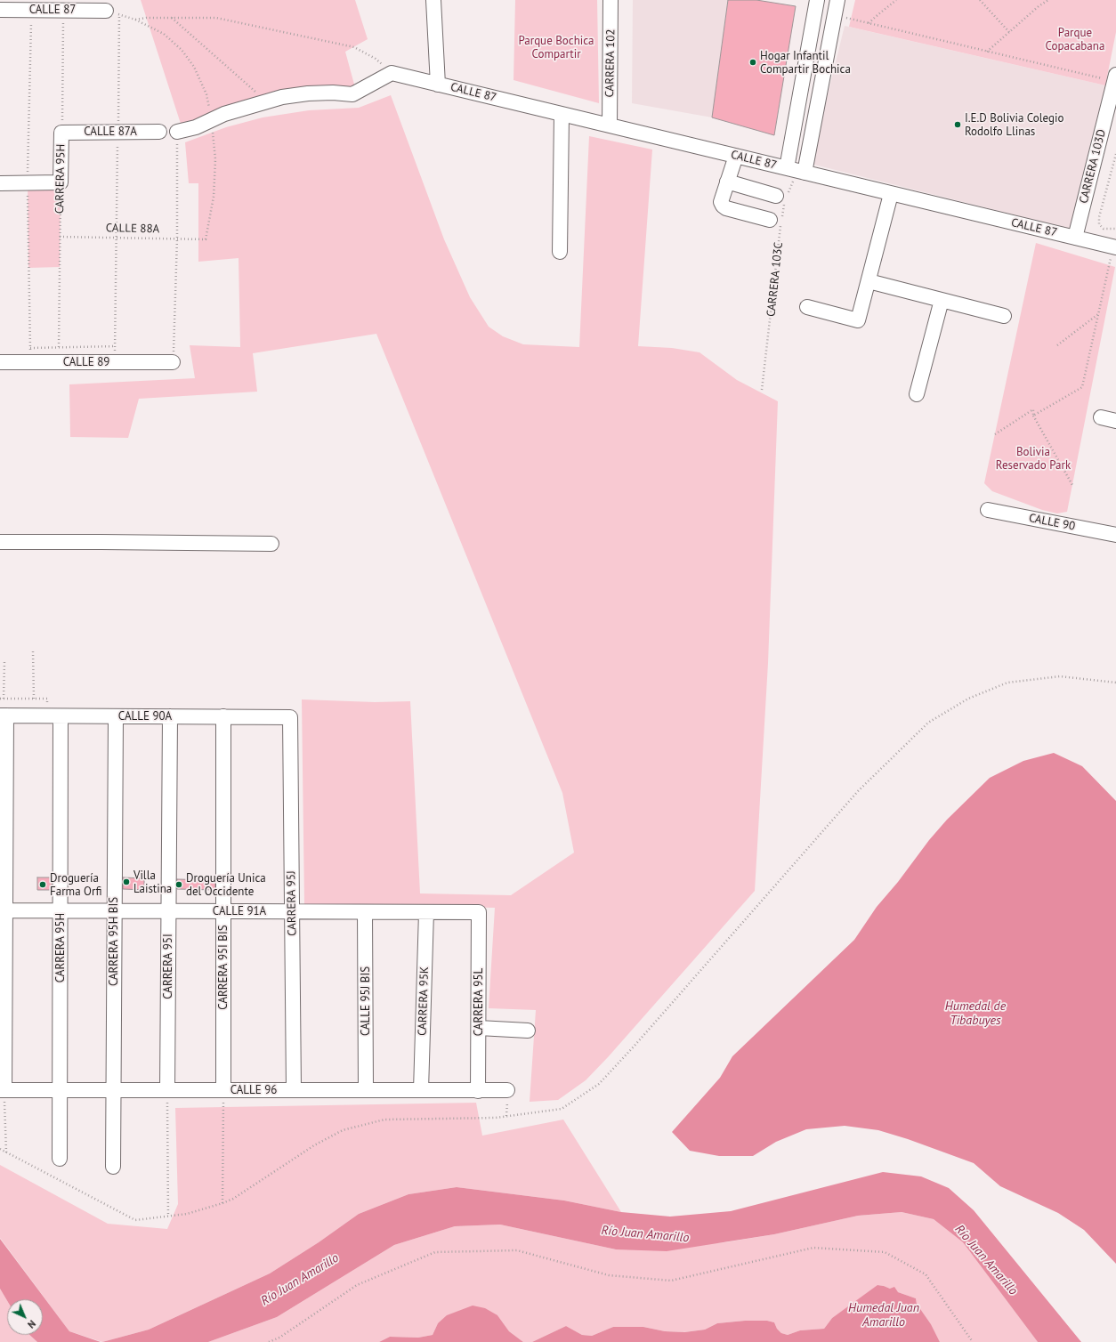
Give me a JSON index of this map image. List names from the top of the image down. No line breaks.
{"streets":{"street":["CALLE 87","CARRERA 102","CALLE 87A","CARRERA 103D","CARRERA 95H","CALLE 89","CALLE 90","CALLE 90A","CARRERA 95J","CALLE 91A","CARRERA 95H BIS","CARRERA 95I","CARRERA 95I BIS","CALLE 95J BIS","CARRERA 95K","CARRERA 95L","CALLE 96"],"path":["CALLE 88A","CARRERA 103C"]},"crossings":[["CALLE 87","CARRERA 102"],["CALLE 87","CARRERA 103D"],["CALLE 87","CARRERA 95H"],["CALLE 87","CARRERA 103C"],["CALLE 87A","CARRERA 95H"],["CARRERA 95H","CALLE 88A"],["CARRERA 95H","CALLE 90A"],["CARRERA 95H","CALLE 91A"],["CARRERA 95H","CALLE 96"],["CALLE 90A","CARRERA 95J"],["CALLE 90A","CARRERA 95H BIS"],["CALLE 90A","CARRERA 95I"],["CALLE 90A","CARRERA 95I BIS"],["CARRERA 95J","CALLE 91A"],["CARRERA 95J","CALLE 96"],["CALLE 91A","CARRERA 95H BIS"],["CALLE 91A","CARRERA 95I"],["CALLE 91A","CARRERA 95I BIS"],["CALLE 91A","CALLE 95J BIS"],["CALLE 91A","CARRERA 95K"],["CALLE 91A","CARRERA 95L"],["CARRERA 95H BIS","CALLE 96"],["CARRERA 95I","CALLE 96"],["CARRERA 95I BIS","CALLE 96"],["CALLE 95J BIS","CALLE 96"],["CARRERA 95K","CALLE 96"],["CARRERA 95L","CALLE 96"]],"water":["Humedal de Tibabuyes","Río Juan Amarillo","Humedal Juan Amarillo"],"parks":["Parque Copacabana","Parque Bochica Compartir","Bolivia Reservado Park"],"places":["Hogar Infantil Compartir Bochica","I.E.D Bolivia Colegio Rodolfo Llinas","Villa Laistina","Droguería Farma Orfi","Droguería Unica del Occidente"],"north":"bottom right"}
